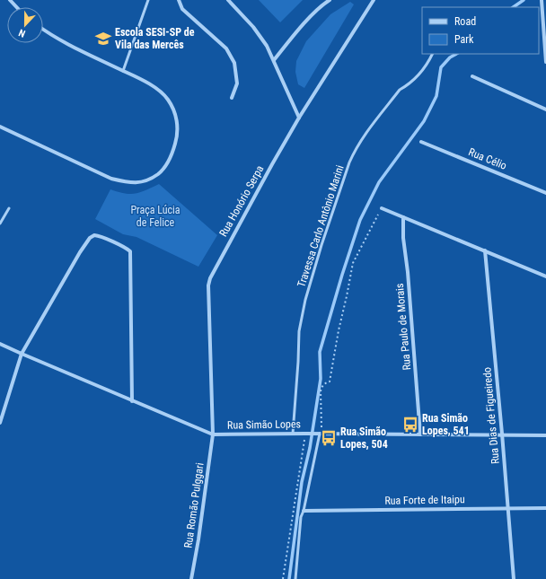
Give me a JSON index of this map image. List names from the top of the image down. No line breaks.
{"streets":{"street":["Rua Célio","Rua Honório Serpa","Rua Paulo de Morais","Rua Dias de Figueiredo","Rua Simão Lopes","Rua Forte de Itaipu","Rua Romão Pulggari"],"lane":["Travessa Carlo Antônio Marini"]},"crossings":[["Rua Honório Serpa","Rua Simão Lopes"],["Rua Honório Serpa","Rua Romão Pulggari"],["Travessa Carlo Antônio Marini","Rua Simão Lopes"],["Rua Paulo de Morais","Rua Simão Lopes"],["Rua Dias de Figueiredo","Rua Simão Lopes"],["Rua Dias de Figueiredo","Rua Forte de Itaipu"],["Rua Simão Lopes","Rua Romão Pulggari"]],"parks":["Praça Lúcia de Felice"],"places":{"school or university":["Escola SESI-SP de Vila das Mercês"],"bus stop":["Rua Simão Lopes, 541","Rua Simão Lopes, 504"]},"legend":["Road","Park"],"north":"bottom"}
